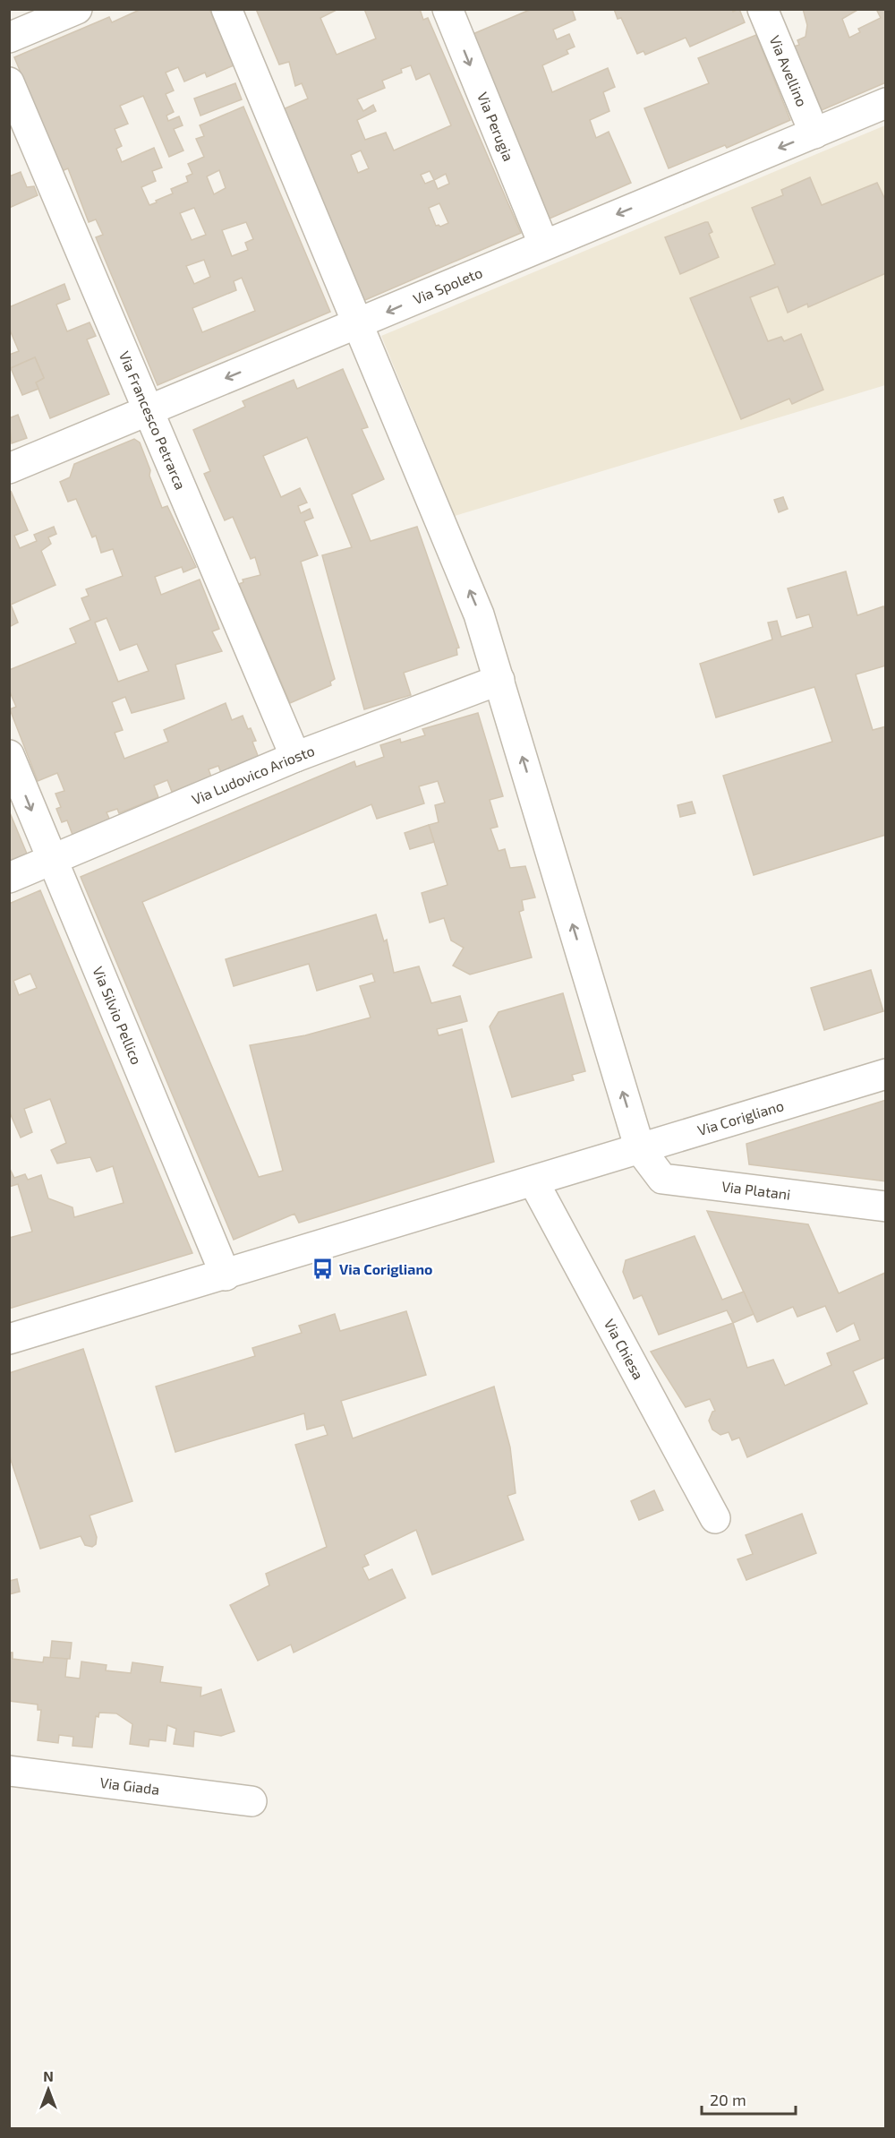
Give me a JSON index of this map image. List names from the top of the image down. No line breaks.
{"streets":{"street":["Via Avellino","Via Perugia","Via Spoleto","Via Francesco Petrarca","Via Ludovico Ariosto","Via Silvio Pellico","Via Corigliano","Via Platani","Via Chiesa","Via Giada"]},"crossings":[["Via Avellino","Via Spoleto"],["Via Perugia","Via Spoleto"],["Via Spoleto","Via Francesco Petrarca"],["Via Francesco Petrarca","Via Ludovico Ariosto"],["Via Ludovico Ariosto","Via Silvio Pellico"],["Via Silvio Pellico","Via Corigliano"],["Via Corigliano","Via Platani"],["Via Corigliano","Via Chiesa"]],"one_way":["Via Spoleto"],"places":{"bus stop":["Via Corigliano"]},"scale_bar":"20 m","north":"top"}
